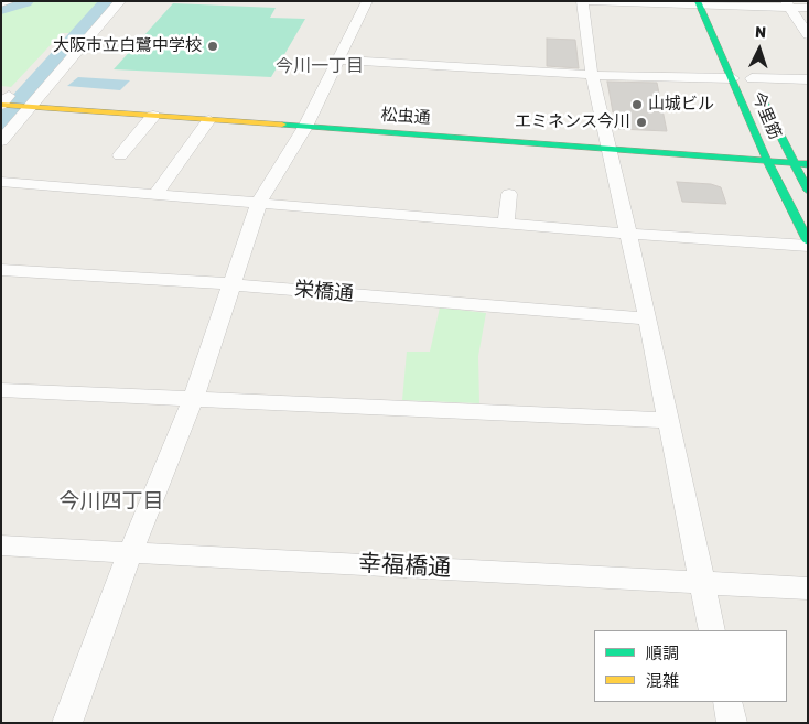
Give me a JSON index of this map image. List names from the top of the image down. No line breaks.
{"streets":{"street":["今里筋","松虫通","栄橋通","幸福橋通"]},"crossings":[["今里筋","松虫通"]],"districts":["今川一丁目","今川四丁目"],"places":["大阪市立白鷺中学校","山城ビル","エミネンス今川"],"legend":["順調","混雑"],"north":"top"}
